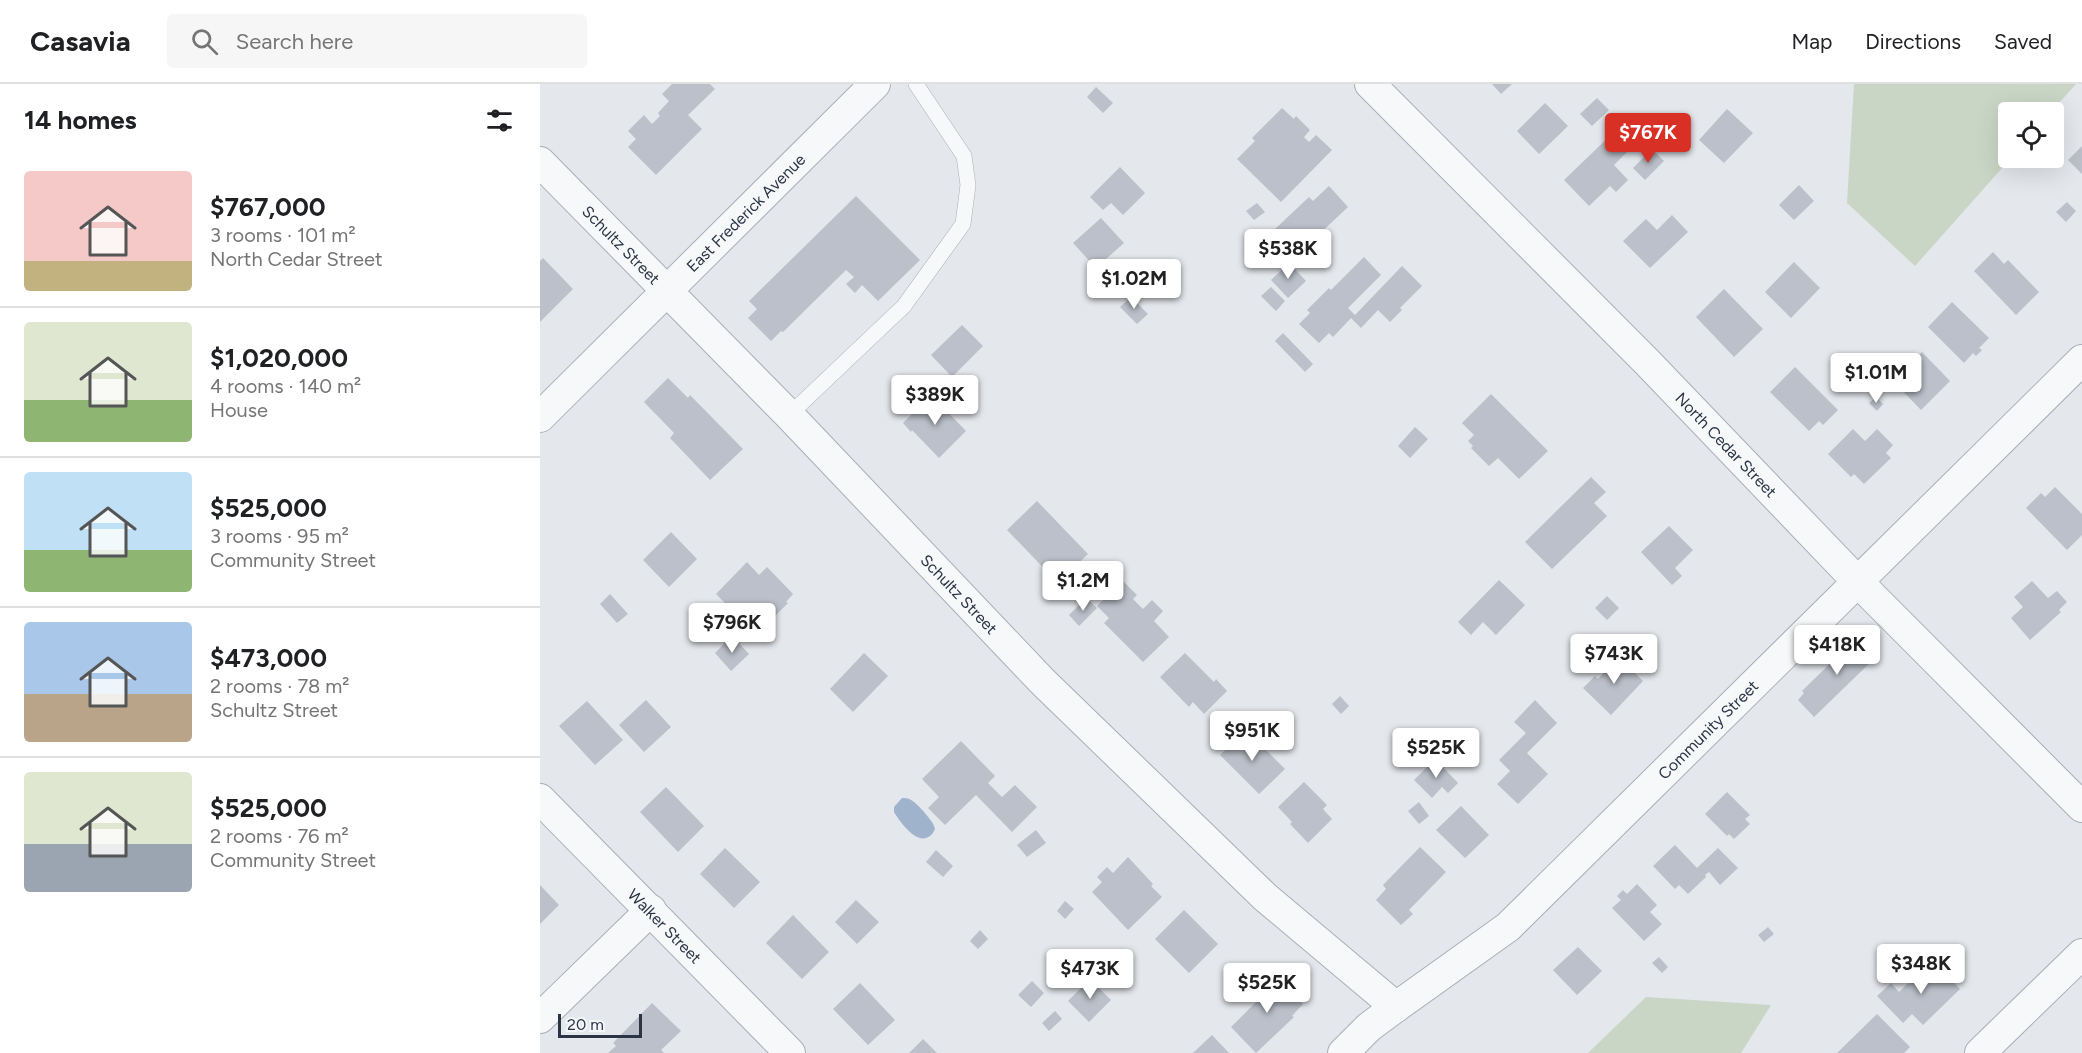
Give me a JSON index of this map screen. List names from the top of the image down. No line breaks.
{"streets":{"street":["East Frederick Avenue","Schultz Street","North Cedar Street","Community Street","Walker Street"]},"crossings":[["East Frederick Avenue","Schultz Street"],["Schultz Street","Community Street"],["North Cedar Street","Community Street"]],"scale_bar":"20 m","page":{"header":"Casavia","search":"Search here","nav":["Map","Directions","Saved"],"heading":"14 homes","price":["$767K","$538K","$1.02M","$1.01M","$389K","$1.2M","$796K","$418K","$743K","$951K","$525K","$348K","$473K","$525K"],"list":[{"name":"$767,000","note":"3 rooms · 101 m² · North Cedar Street"},{"name":"$1,020,000","note":"4 rooms · 140 m² · House"},{"name":"$525,000","note":"3 rooms · 95 m² · Community Street"},{"name":"$473,000","note":"2 rooms · 78 m² · Schultz Street"},{"name":"$525,000","note":"2 rooms · 76 m² · Community Street"}],"scale":"20 m"}}
